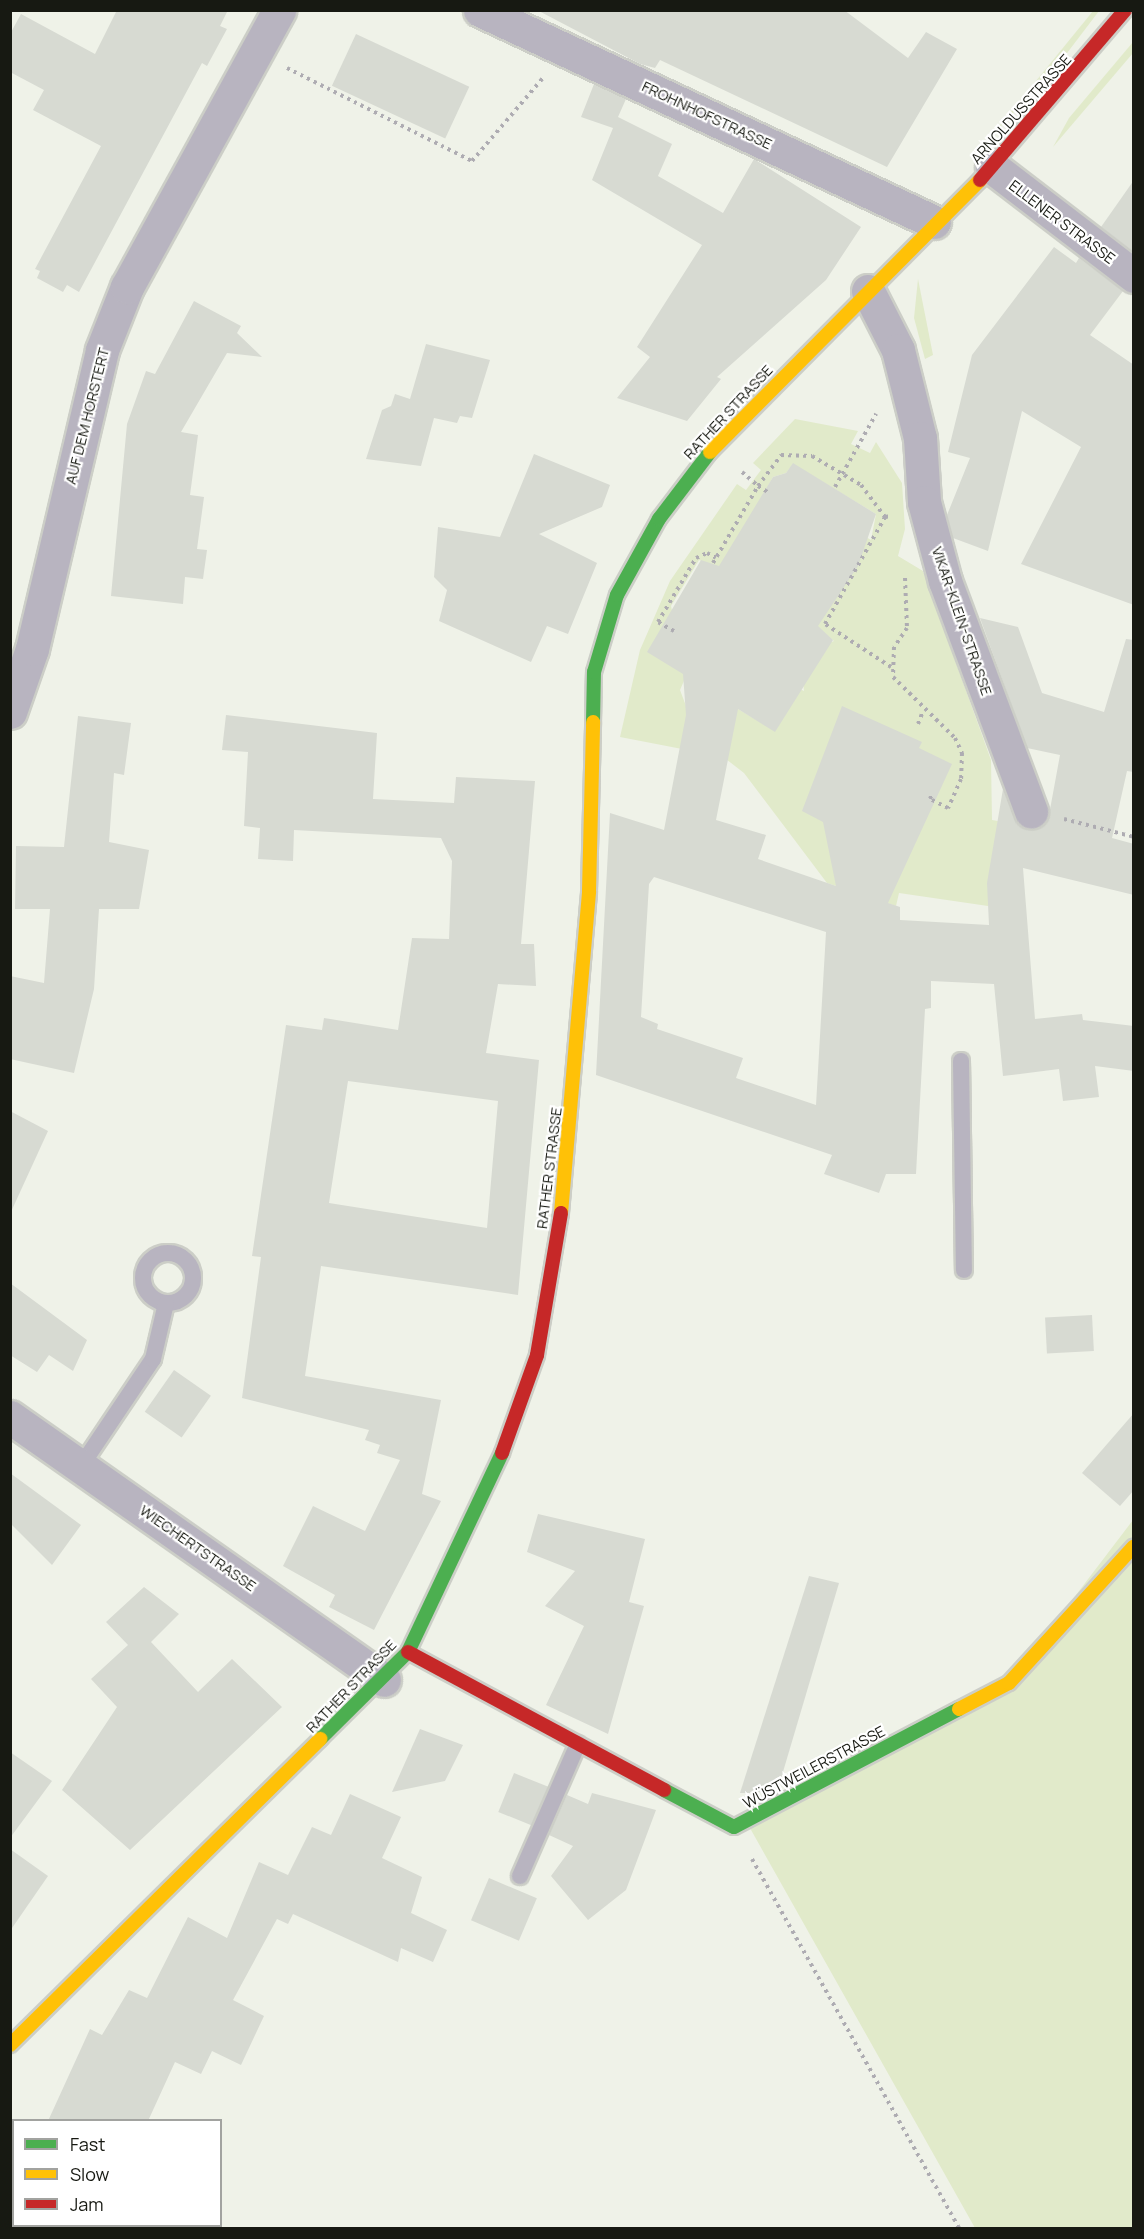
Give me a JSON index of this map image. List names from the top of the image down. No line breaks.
{"streets":{"main road":["ARNOLDUSSTRASSE","RATHER STRASSE","WÜSTWEILERSTRASSE"],"street":["FROHNHOFSTRASSE","ELLENER STRASSE","AUF DEM HORSTERT","VIKAR-KLEIN-STRASSE","WIECHERTSTRASSE"]},"crossings":[["ARNOLDUSSTRASSE","FROHNHOFSTRASSE"],["ARNOLDUSSTRASSE","ELLENER STRASSE"],["ARNOLDUSSTRASSE","RATHER STRASSE"],["FROHNHOFSTRASSE","RATHER STRASSE"],["RATHER STRASSE","VIKAR-KLEIN-STRASSE"],["RATHER STRASSE","WIECHERTSTRASSE"],["RATHER STRASSE","WÜSTWEILERSTRASSE"]],"legend":["Fast","Slow","Jam"]}
